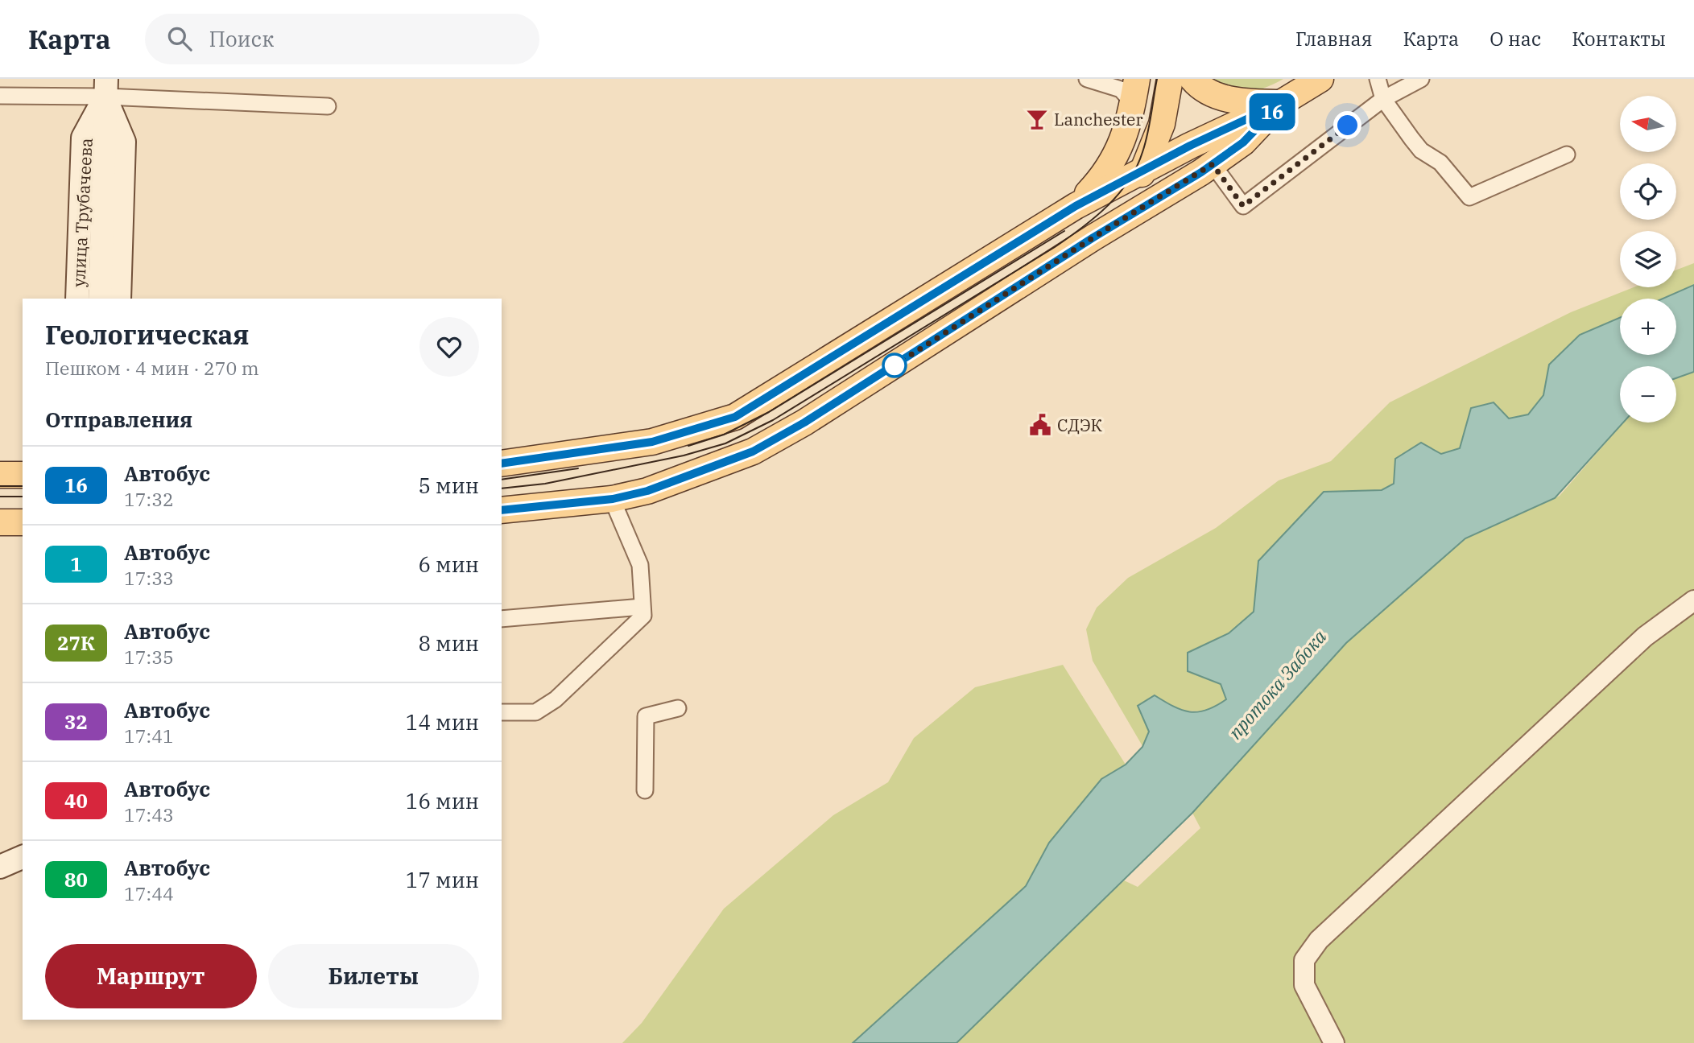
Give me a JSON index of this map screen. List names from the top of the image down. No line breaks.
{"streets":{"main road":["улица Трубачеева"]},"water":["протока Забока"],"places":{"bar":["Lanchester"],"public building":["СДЭК"]},"lines":["bus line 16"],"north":"left","page":{"header":"Карта","search":"Поиск","nav":["Главная","Карта","О нас","Контакты"],"on_map":"16","map_buttons":["+","−"],"heading":[["Геологическая","Пешком · 4 мин · 270 m"],"Отправления"],"list":[{"mark":"16","name":"Автобус","note":"17:32","value":"5 мин"},{"mark":"1","name":"Автобус","note":"17:33","value":"6 мин"},{"mark":"27К","name":"Автобус","note":"17:35","value":"8 мин"},{"mark":"32","name":"Автобус","note":"17:41","value":"14 мин"},{"mark":"40","name":"Автобус","note":"17:43","value":"16 мин"},{"mark":"80","name":"Автобус","note":"17:44","value":"17 мин"}],"buttons":["Маршрут","Билеты"]}}
